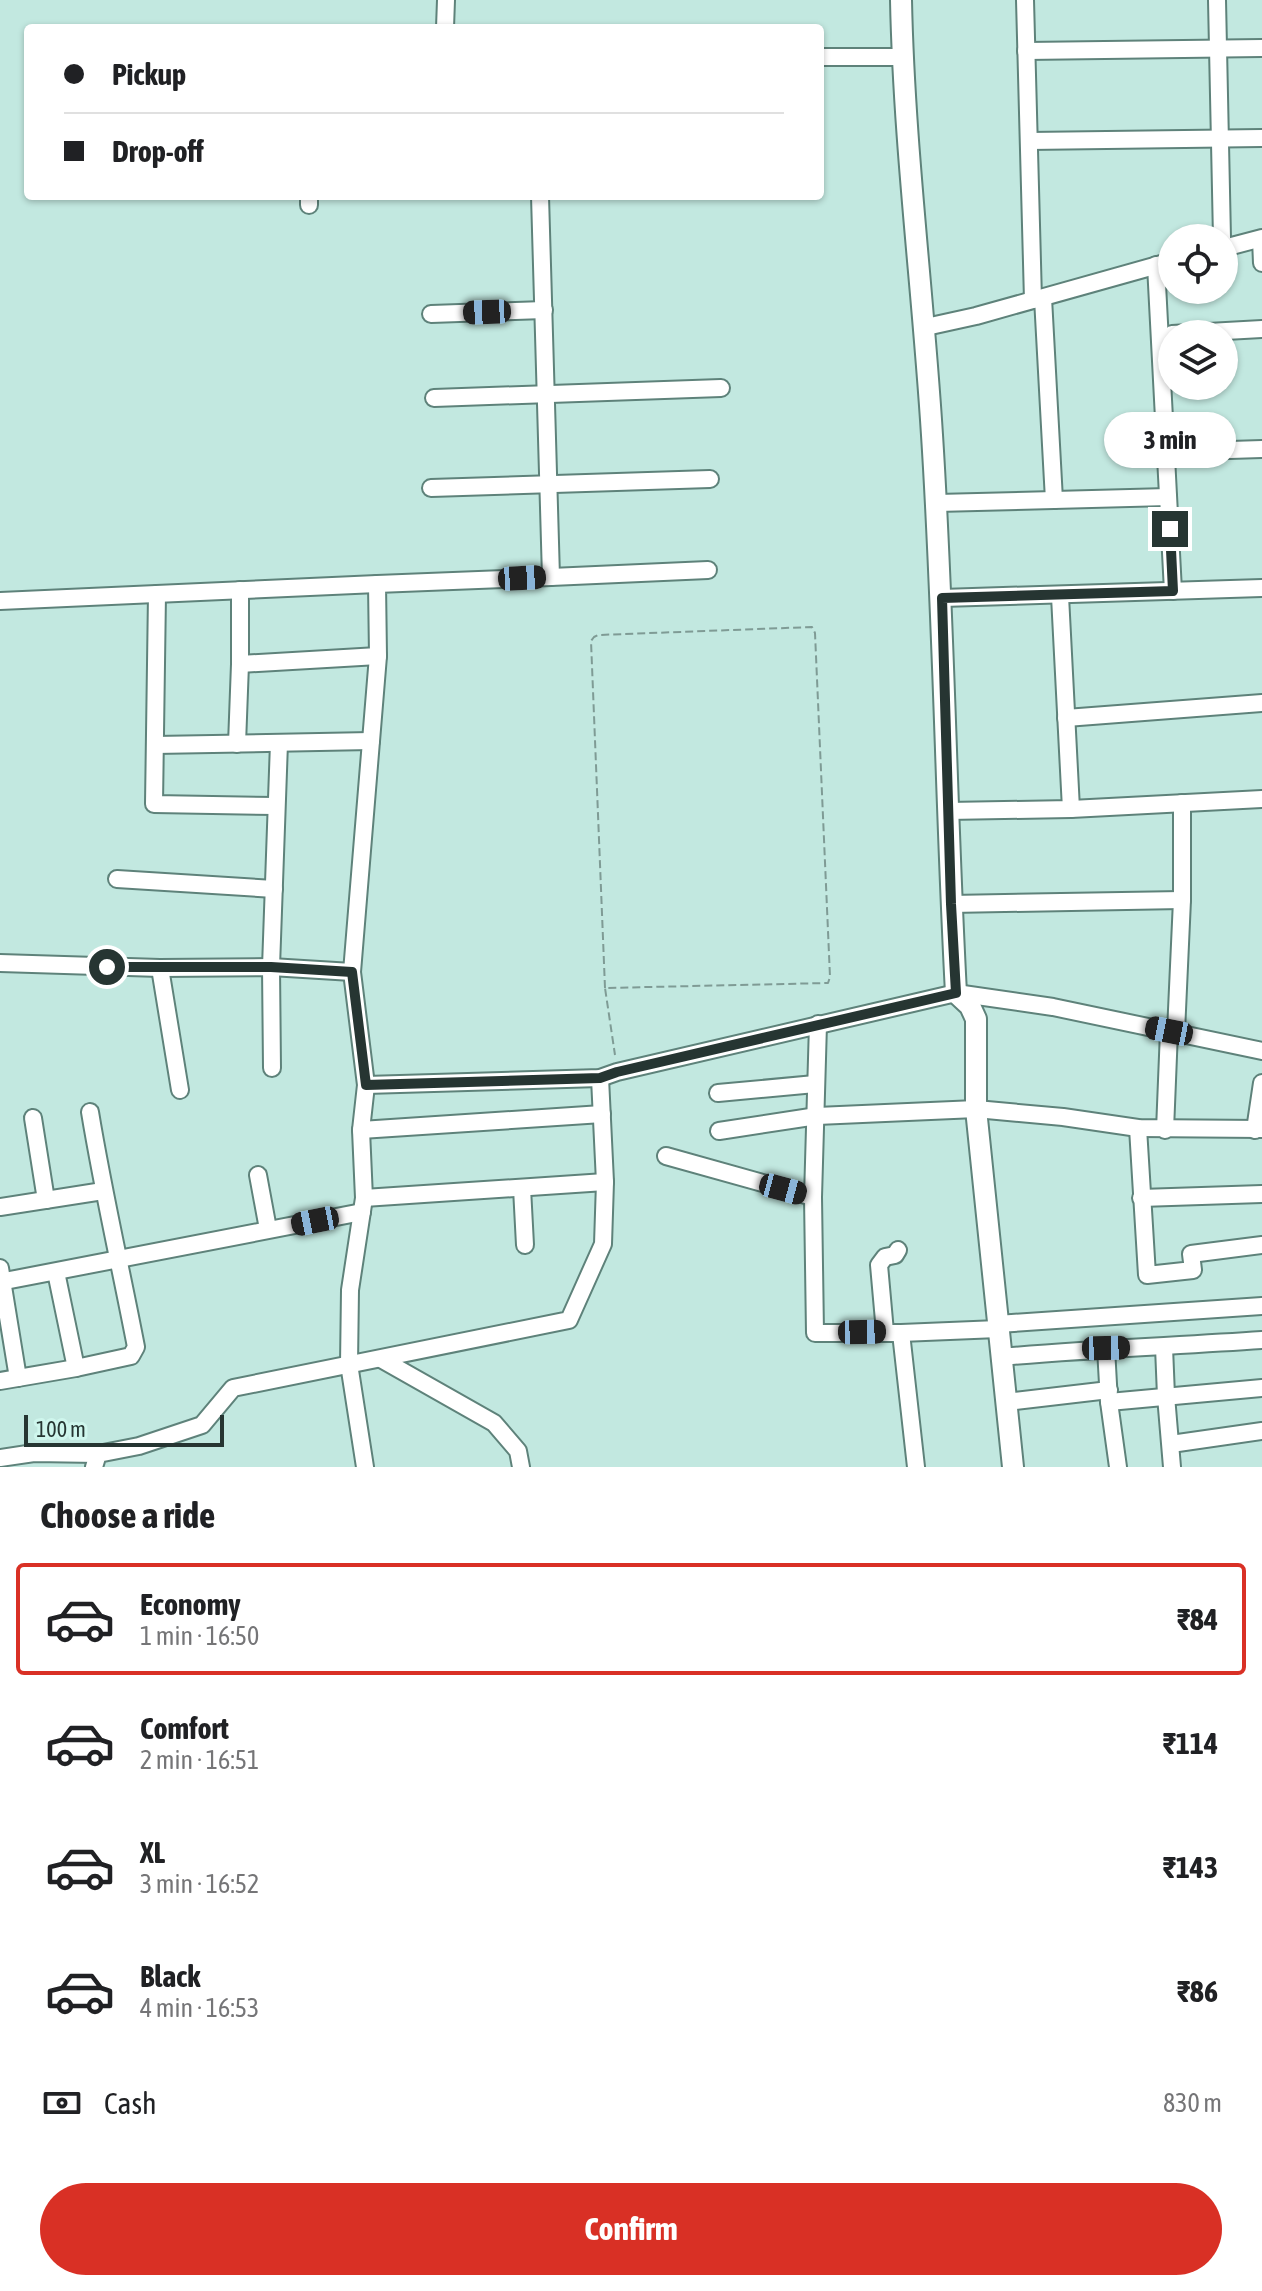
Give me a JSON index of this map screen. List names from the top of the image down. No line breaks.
{"scale_bar":"100 m","page":{"banner":["Pickup","Drop-off"],"bubble":"3 min","scale":"100 m","heading":"Choose a ride","list":[{"name":"Economy","note":"1 min · 16:50","value":"₹84"},{"name":"Comfort","note":"2 min · 16:51","value":"₹114"},{"name":"XL","note":"3 min · 16:52","value":"₹143"},{"name":"Black","note":"4 min · 16:53","value":"₹86"}],"pay":["Cash","830 m"],"buttons":"Confirm"}}
